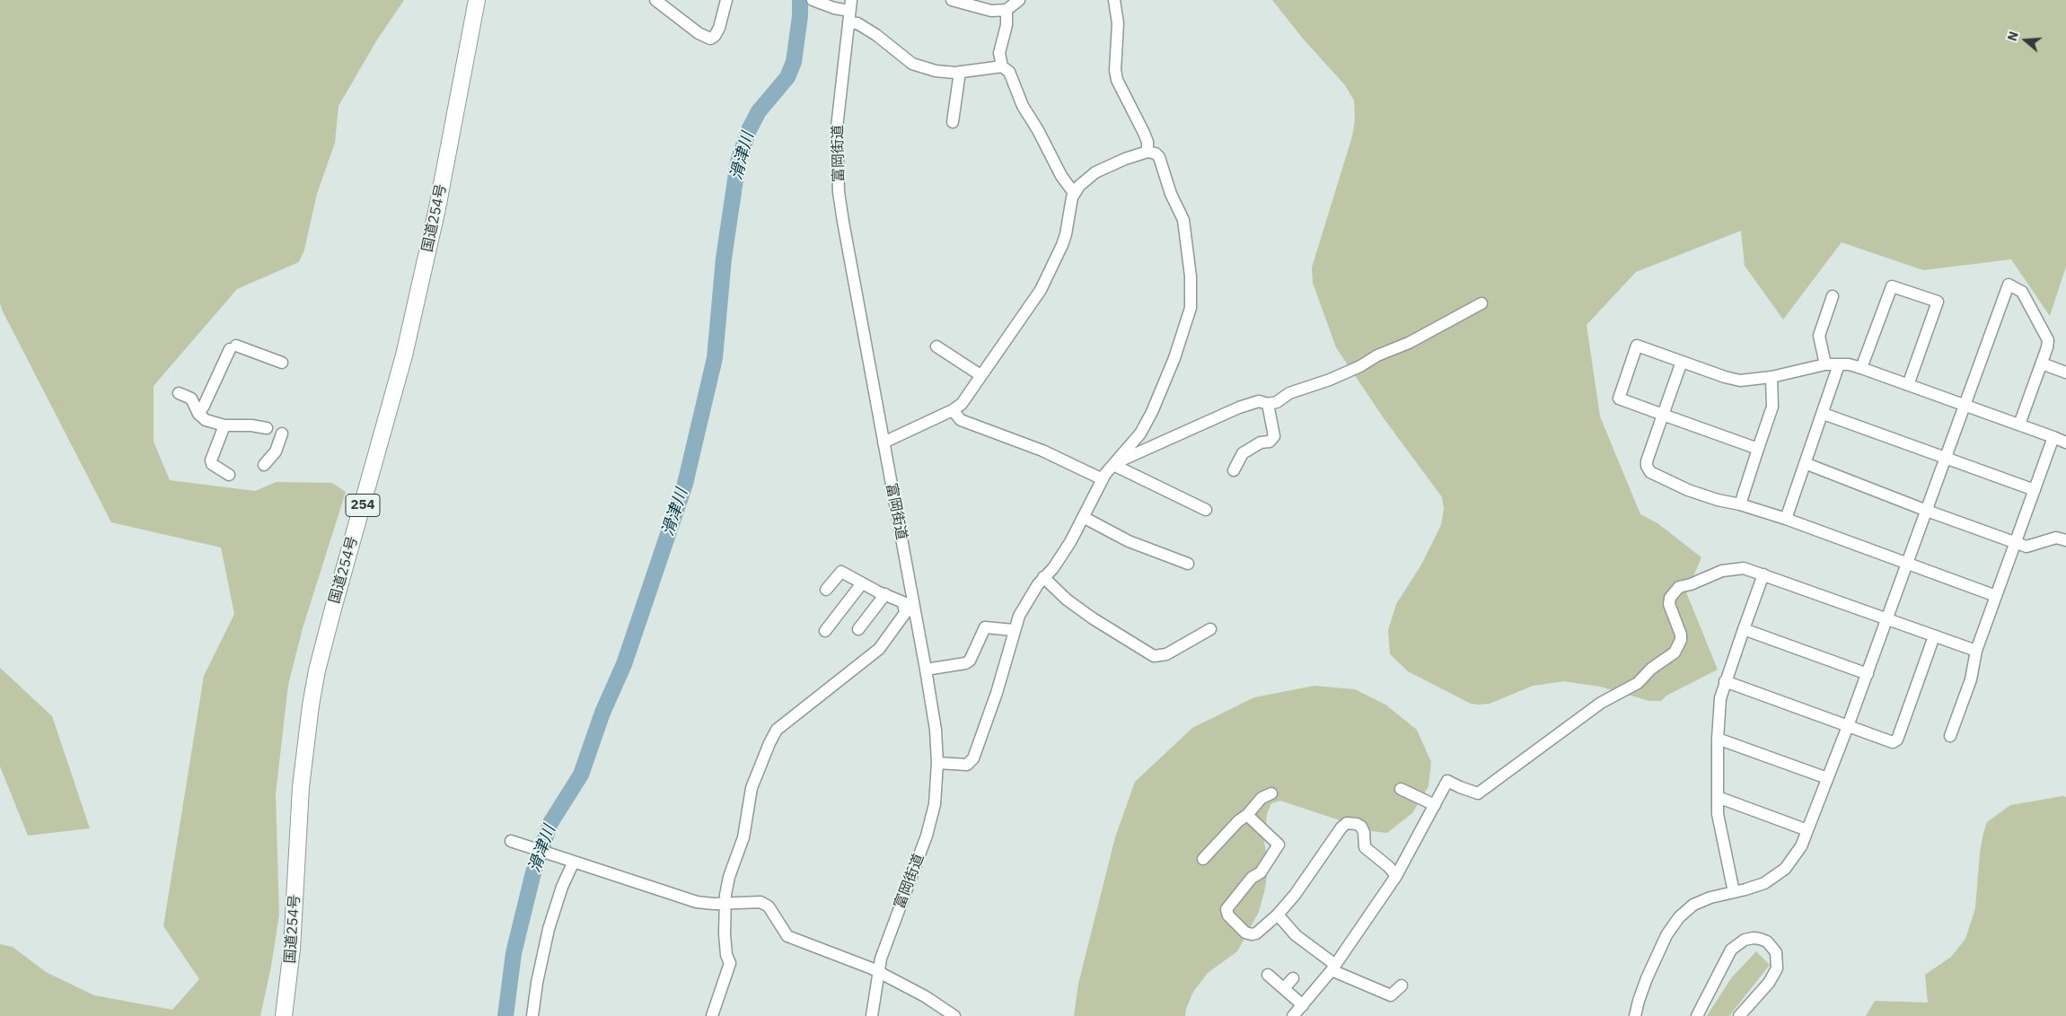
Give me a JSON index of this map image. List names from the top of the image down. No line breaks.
{"streets":{"highway":["国道254号","254"],"street":["富岡街道"]},"water":["滑津川"],"north":"left"}
